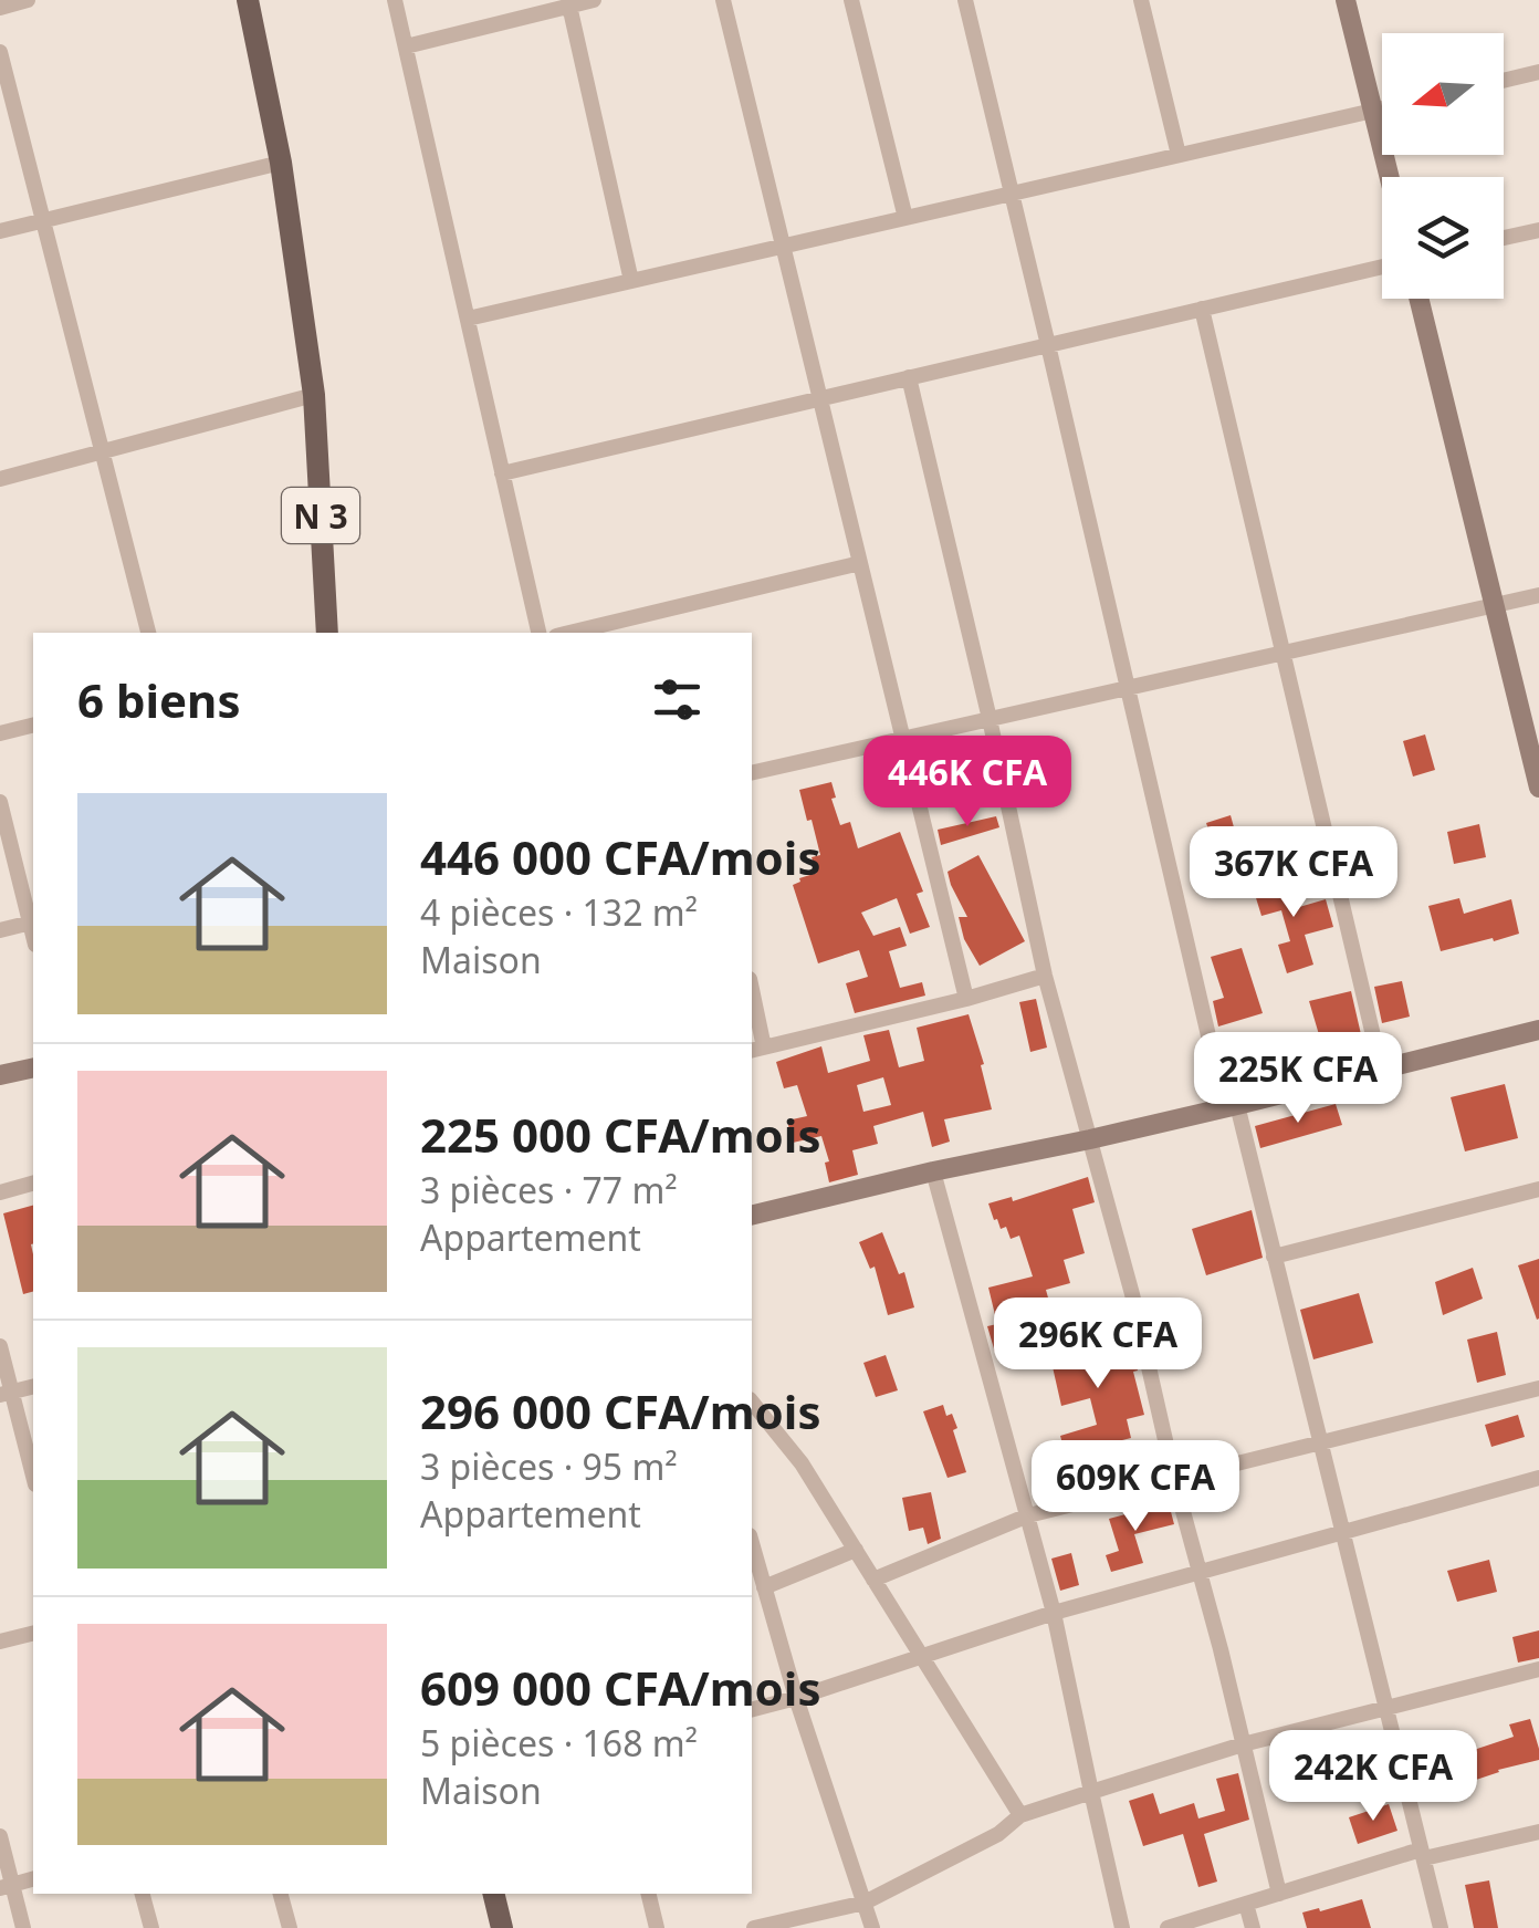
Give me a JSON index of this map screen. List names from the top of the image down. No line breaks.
{"streets":{"main road":["N 3"]},"north":"left","page":{"heading":"6 biens","price":["446K CFA","367K CFA","225K CFA","296K CFA","609K CFA","242K CFA"],"list":[{"name":"446 000 CFA/mois","note":"4 pièces · 132 m² · Maison"},{"name":"225 000 CFA/mois","note":"3 pièces · 77 m² · Appartement"},{"name":"296 000 CFA/mois","note":"3 pièces · 95 m² · Appartement"},{"name":"609 000 CFA/mois","note":"5 pièces · 168 m² · Maison"}]}}
